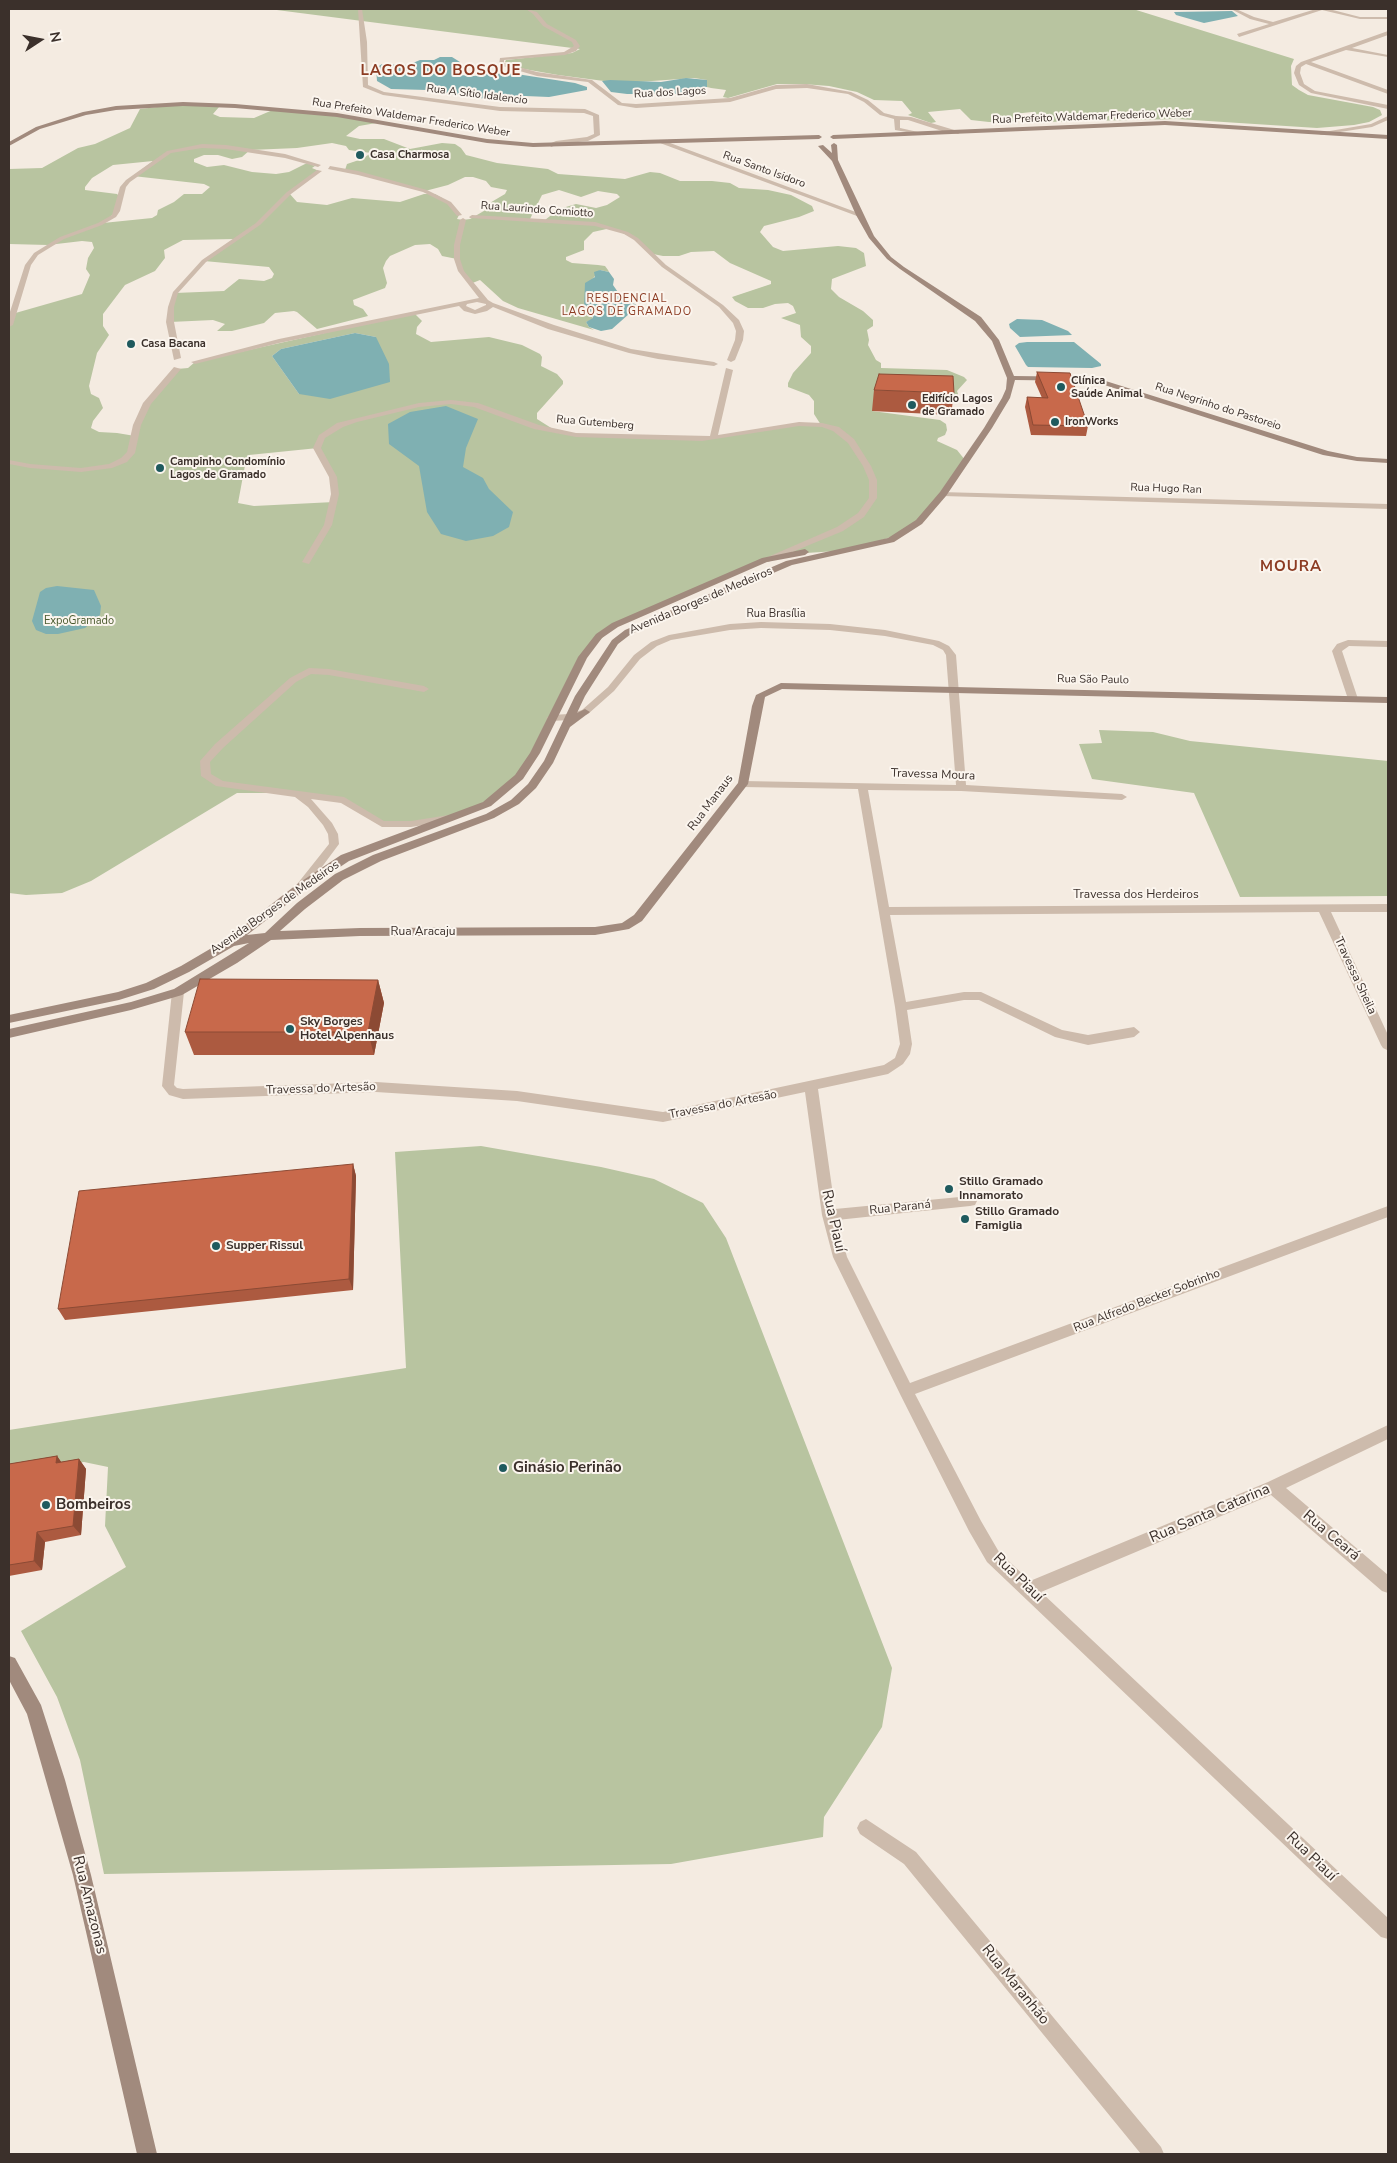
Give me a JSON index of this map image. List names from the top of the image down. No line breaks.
{"streets":{"main road":["Rua Prefeito Waldemar Frederico Weber","Rua Negrinho do Pastoreio","Avenida Borges de Medeiros","Rua São Paulo","Rua Manaus","Rua Aracaju","Rua Amazonas"],"street":["Rua dos Lagos","Rua A Sítio Idalencio","Rua Santo Isidoro","Rua Laurindo Comiotto","Rua Gutemberg","Rua Hugo Ran","Rua Brasília","Travessa Moura","Travessa dos Herdeiros","Travessa Sheila","Travessa do Artesão","Rua Paraná","Rua Piauí","Rua Alfredo Becker Sobrinho","Rua Santa Catarina","Rua Ceará","Rua Maranhão"]},"crossings":[["Rua A Sítio Idalencio","Rua Prefeito Waldemar Frederico Weber"],["Rua Prefeito Waldemar Frederico Weber","Rua Santo Isidoro"],["Rua Negrinho do Pastoreio","Avenida Borges de Medeiros"],["Rua Gutemberg","Avenida Borges de Medeiros"],["Rua Hugo Ran","Avenida Borges de Medeiros"],["Avenida Borges de Medeiros","Rua Aracaju"],["Avenida Borges de Medeiros","Travessa do Artesão"],["Rua Brasília","Rua São Paulo"],["Rua Brasília","Travessa Moura"],["Rua São Paulo","Rua Manaus"],["Travessa Moura","Rua Manaus"],["Travessa Moura","Travessa do Artesão"],["Rua Manaus","Rua Aracaju"],["Travessa dos Herdeiros","Travessa Sheila"],["Travessa dos Herdeiros","Travessa do Artesão"],["Travessa do Artesão","Rua Piauí"],["Rua Paraná","Rua Piauí"],["Rua Piauí","Rua Alfredo Becker Sobrinho"],["Rua Piauí","Rua Santa Catarina"],["Rua Santa Catarina","Rua Ceará"]],"districts":["LAGOS DO BOSQUE","RESIDENCIAL LAGOS DE GRAMADO","MOURA"],"parks":["ExpoGramado"],"places":["Casa Charmosa","Casa Bacana","Clínica Saúde Animal","Edifício Lagos de Gramado","IronWorks","Campinho Condomínio Lagos de Gramado","Sky Borges Hotel Alpenhaus","Stillo Gramado Innamorato","Stillo Gramado Famiglia","Supper Rissul","Ginásio Perinão","Bombeiros"],"north":"right"}
